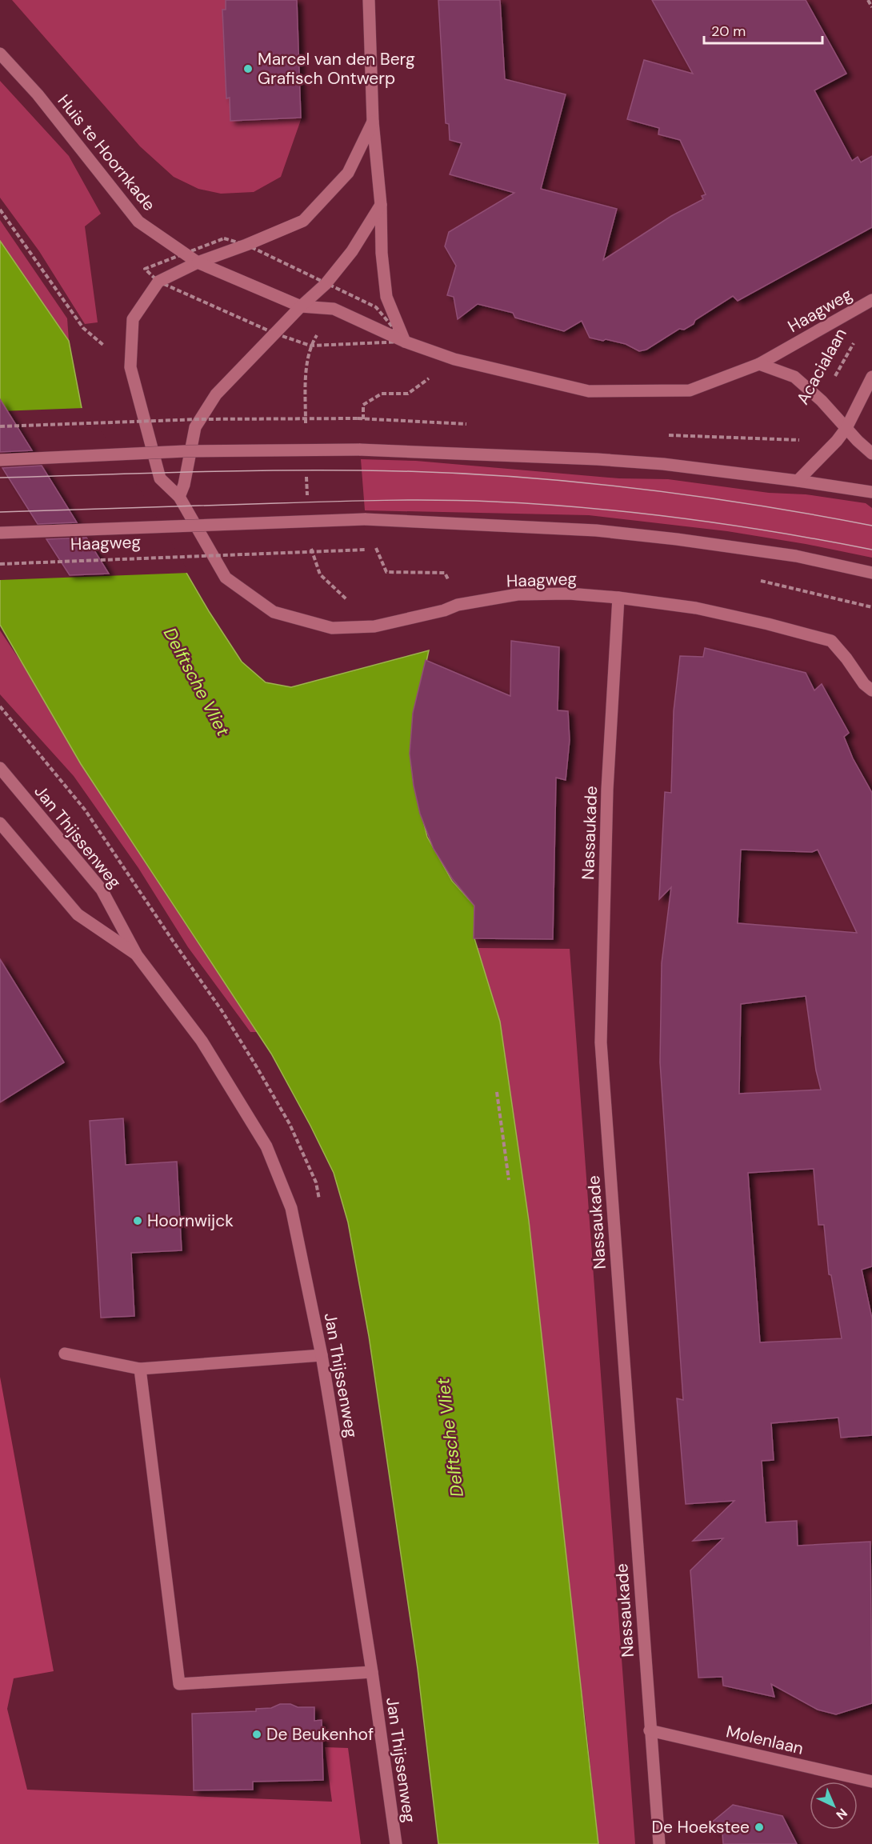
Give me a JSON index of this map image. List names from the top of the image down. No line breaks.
{"streets":{"street":["Huis te Hoornkade","Haagweg","Nassaukade","Jan Thijssenweg","Molenlaan"],"path":["Acacialaan"]},"crossings":[["Huis te Hoornkade","Haagweg"],["Haagweg","Nassaukade"],["Nassaukade","Molenlaan"]],"water":["Delftsche Vliet"],"places":["Marcel van den Berg Grafisch Ontwerp","Hoornwijck","De Beukenhof","De Hoekstee"],"scale_bar":"20 m","north":"bottom right"}
